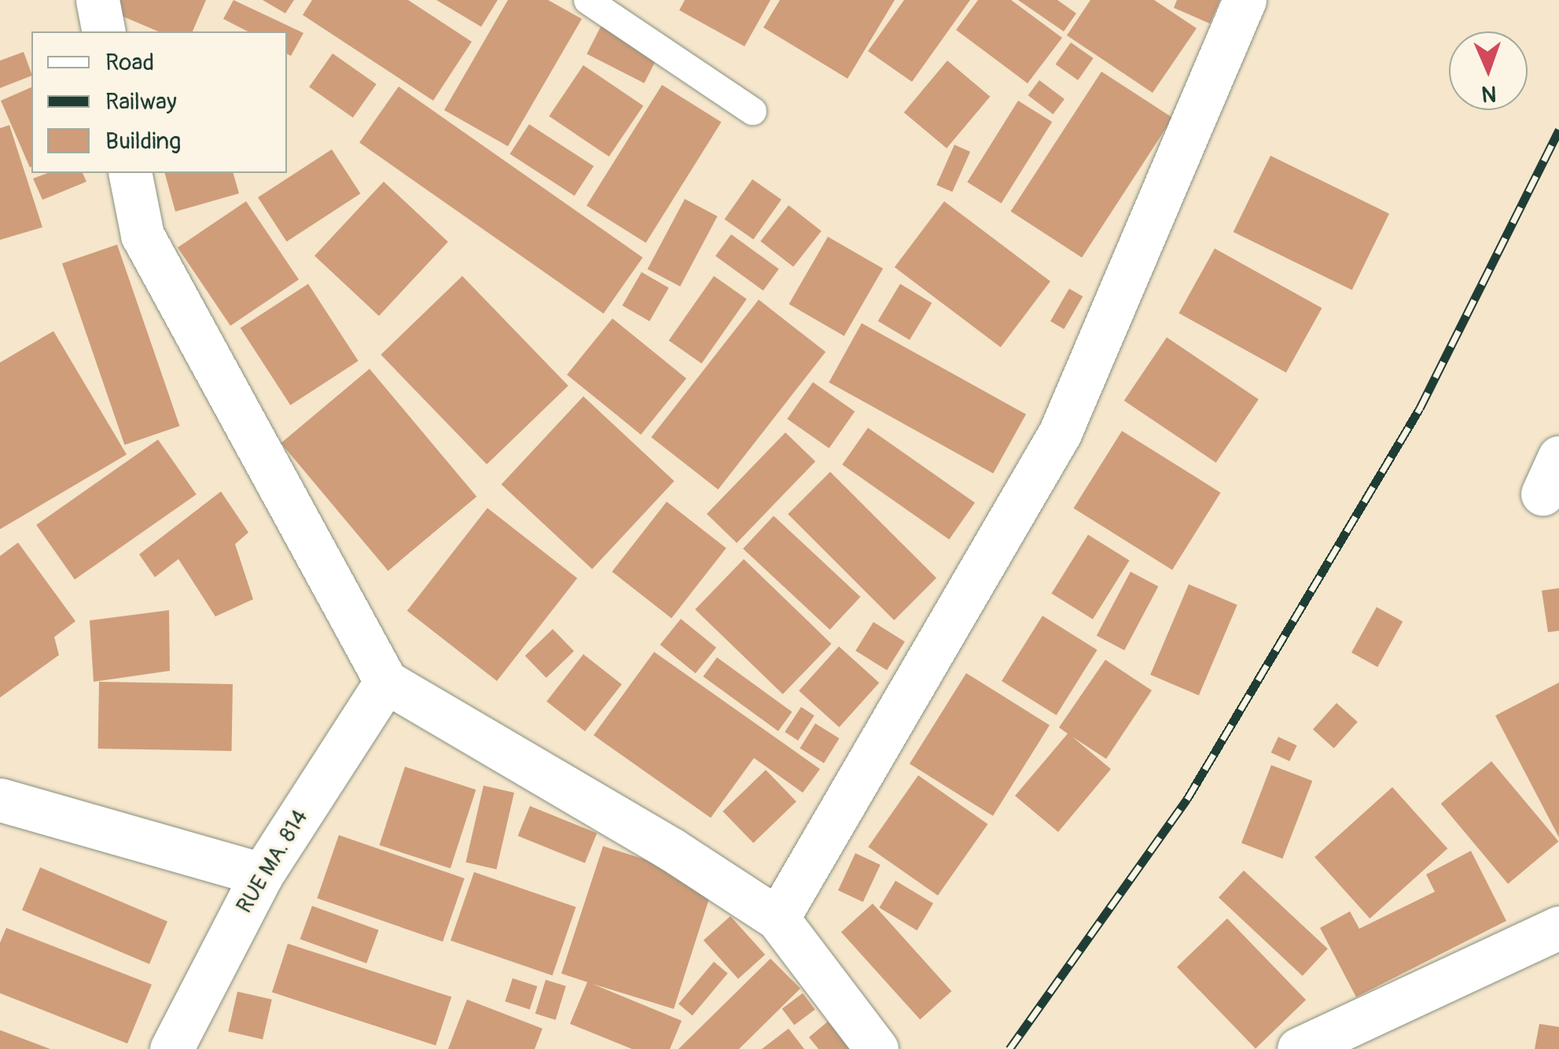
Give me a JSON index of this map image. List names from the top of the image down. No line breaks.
{"streets":{"street":["RUE MA. 814"]},"legend":["Road","Railway","Building"],"north":"bottom"}
